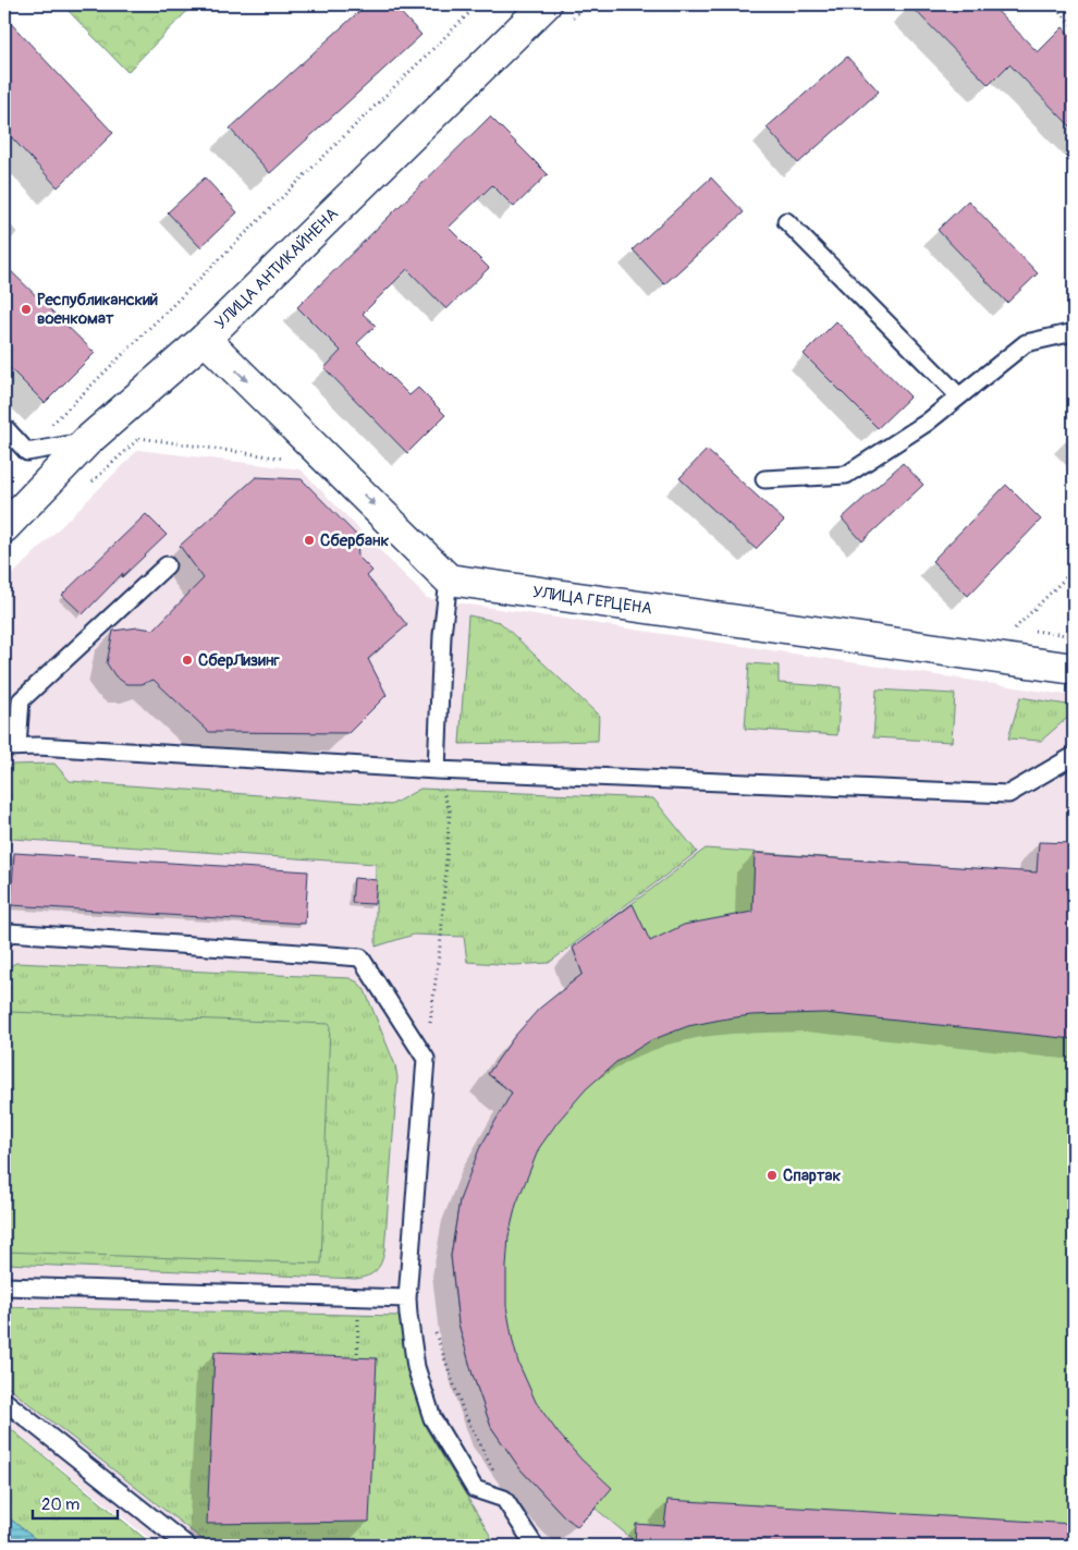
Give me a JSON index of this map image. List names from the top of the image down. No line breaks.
{"streets":{"street":["УЛИЦА АНТИКАЙНЕНА","УЛИЦА ГЕРЦЕНА"]},"places":["Республиканский военкомат","Сбербанк","СберЛизинг","Спартак"],"scale_bar":"20 m"}
